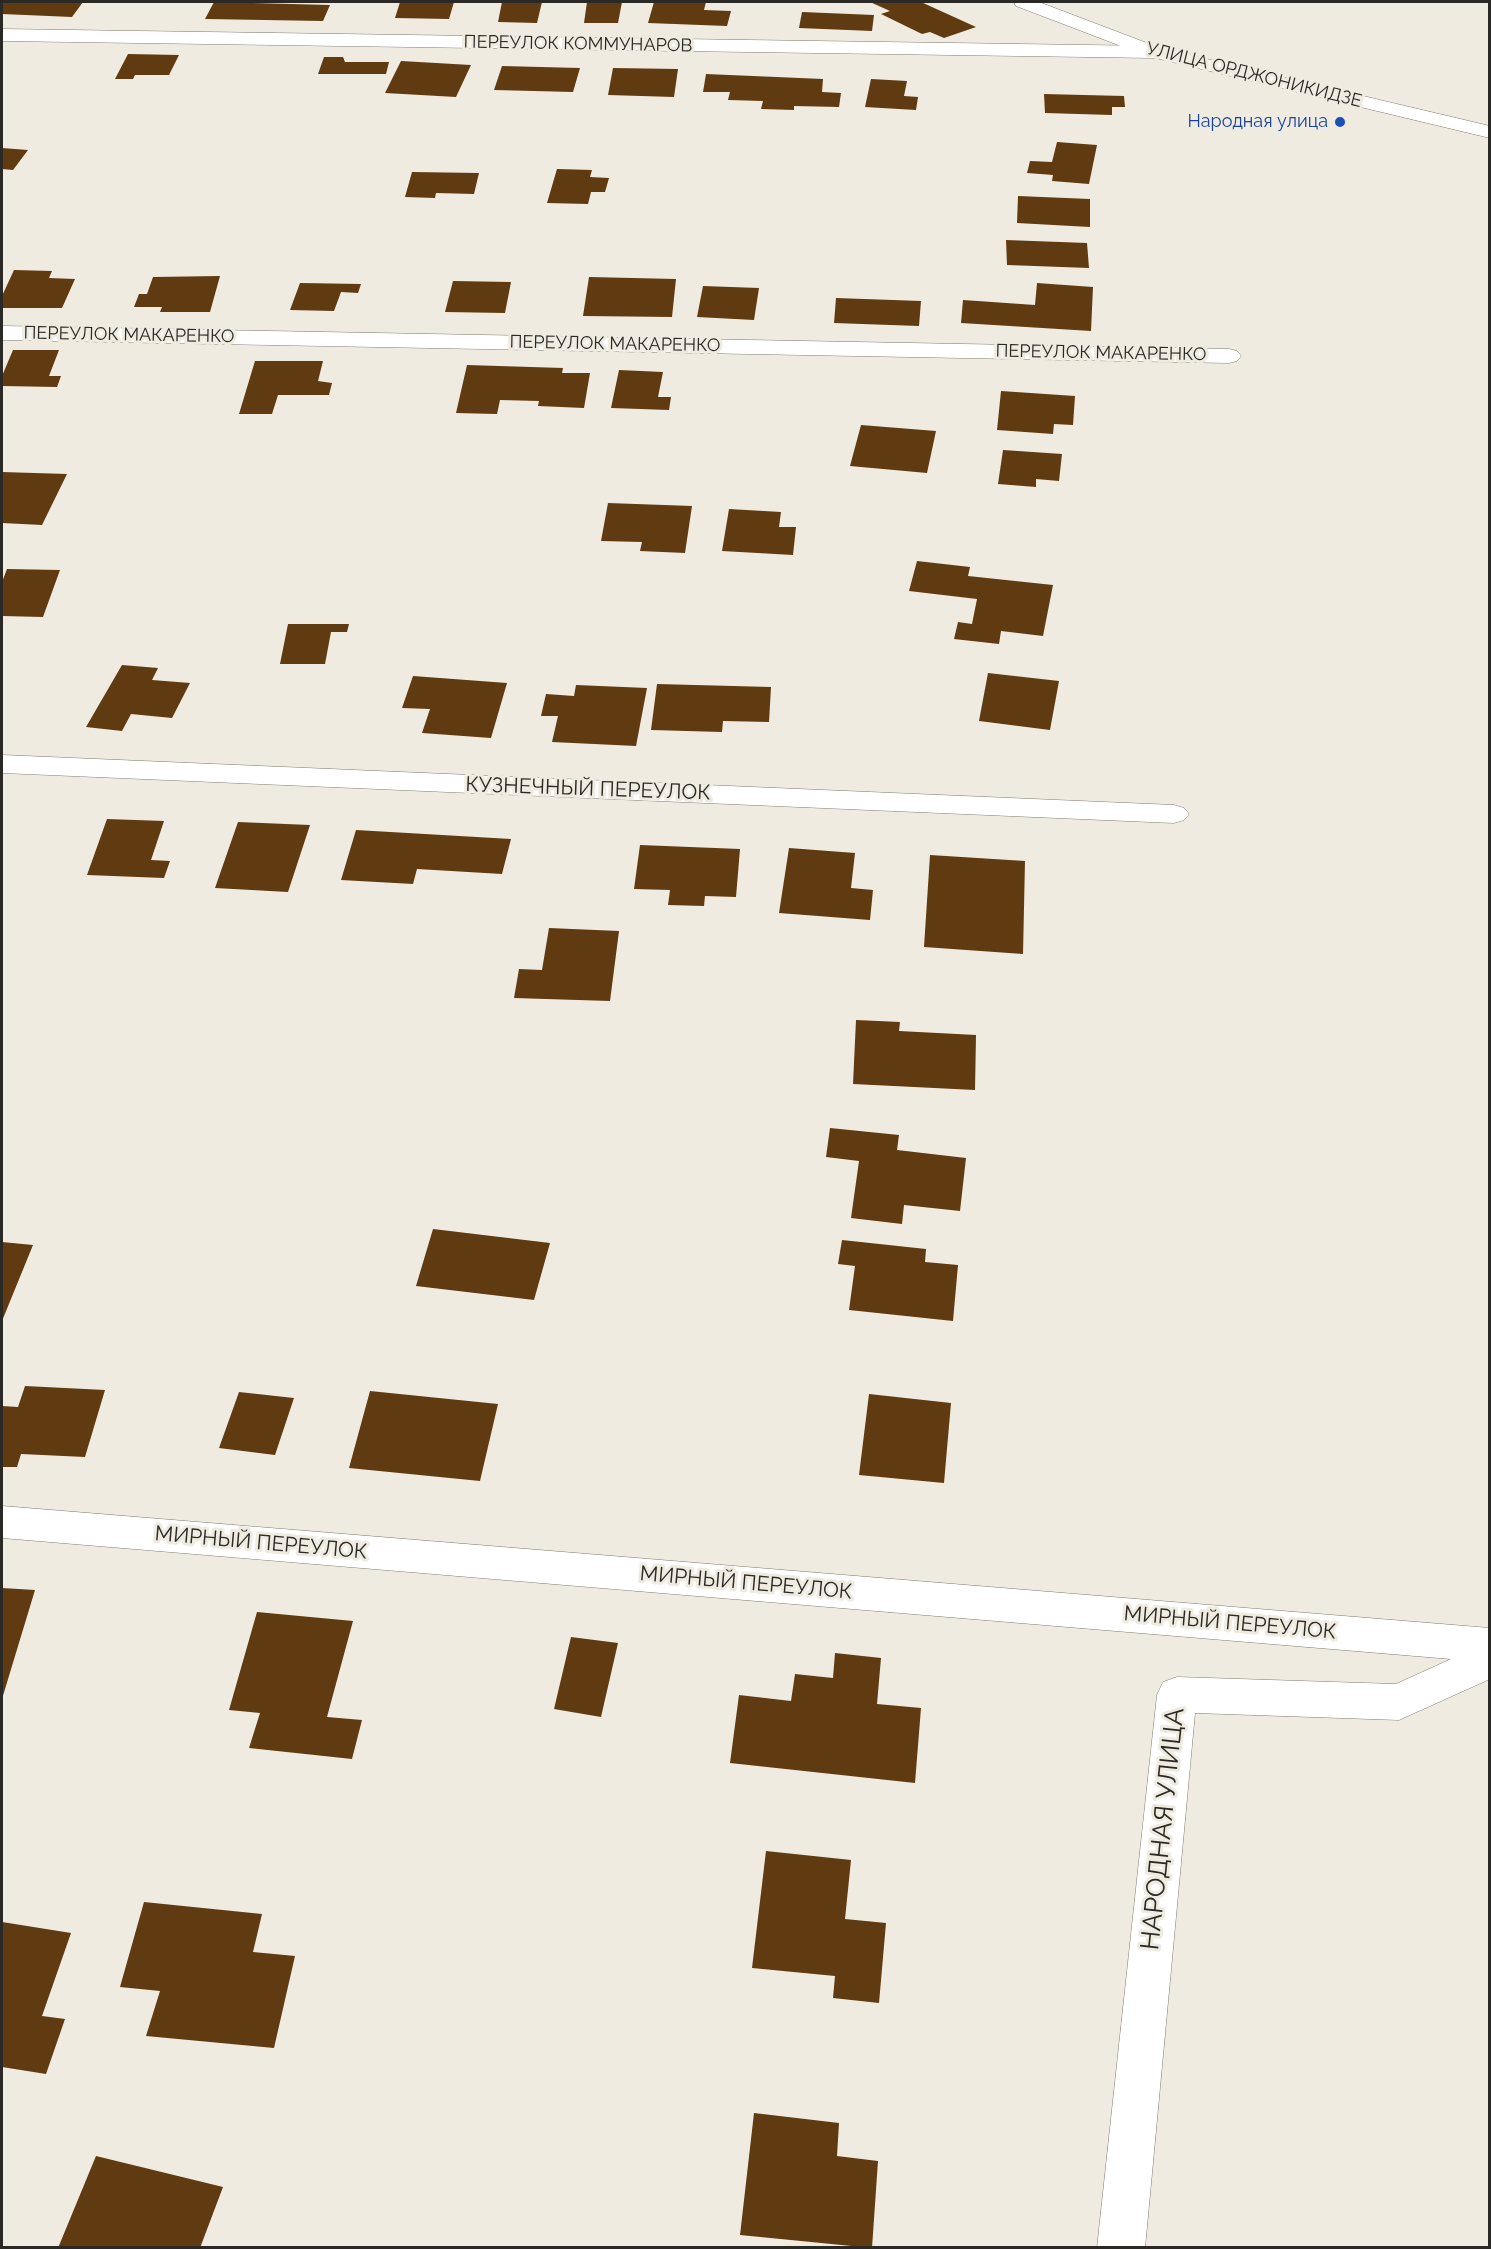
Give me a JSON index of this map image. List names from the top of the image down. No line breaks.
{"streets":{"street":["ПЕРЕУЛОК КОММУНАРОВ","УЛИЦА ОРДЖОНИКИДЗЕ","ПЕРЕУЛОК МАКАРЕНКО","КУЗНЕЧНЫЙ ПЕРЕУЛОК","МИРНЫЙ ПЕРЕУЛОК","НАРОДНАЯ УЛИЦА"]},"crossings":[["ПЕРЕУЛОК КОММУНАРОВ","УЛИЦА ОРДЖОНИКИДЗЕ"]],"places":["Народная улица"]}
